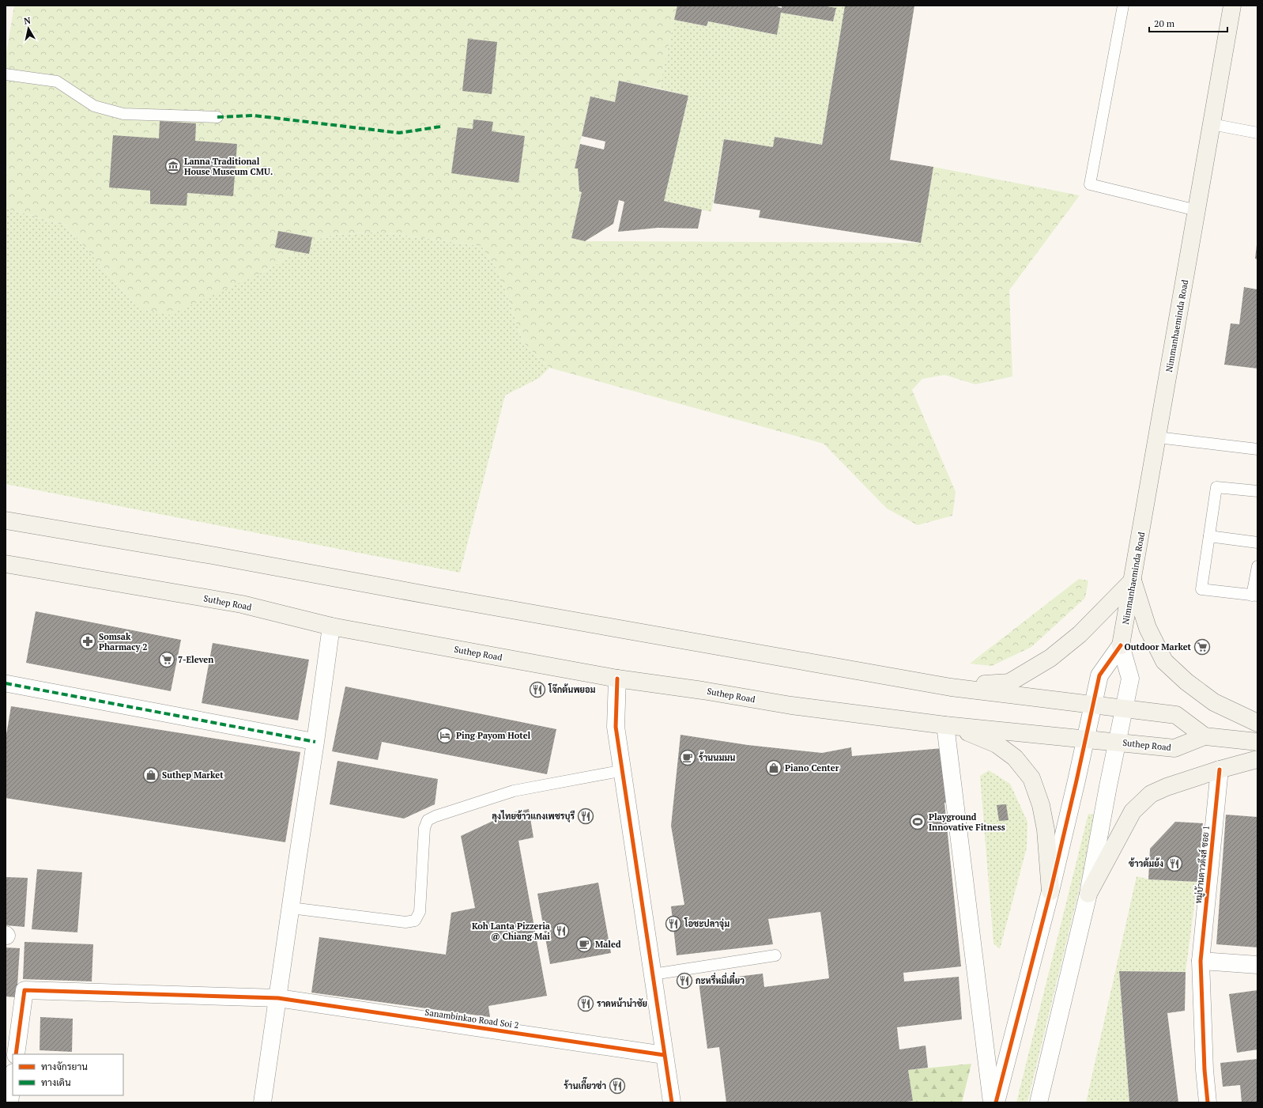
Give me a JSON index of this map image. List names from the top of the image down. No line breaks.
{"streets":{"main road":["Nimmanhaeminda Road","Suthep Road"],"street":["หมู่บ้านดาวดึงส์ ซอย 1","Sanambinkao Road Soi 2"]},"places":{"museum":["Lanna Traditional House Museum CMU."],"pharmacy":["Somsak Pharmacy 2"],"supermarket":["Outdoor Market","7-Eleven"],"restaurant":["โจ๊กต้นพยอม","ลุงไทยข้าวแกงเพชรบุรี","ข้าวต้มย้ง","โอชะปลาจุ่ม","Koh Lanta Pizzeria @ Chiang Mai","กะหรี่หมี่เตี๋ยว","ราดหน้านำชัย","ร้านเกี๊ยวซ่า"],"hotel":["Ping Payom Hotel"],"cafe":["ร้านนมมน","Maled"],"shop":["Piano Center","Suthep Market"],"sports":["Playground Innovative Fitness"]},"legend":["ทางจักรยาน","ทางเดิน"],"scale_bar":"20 m","north":"top"}
